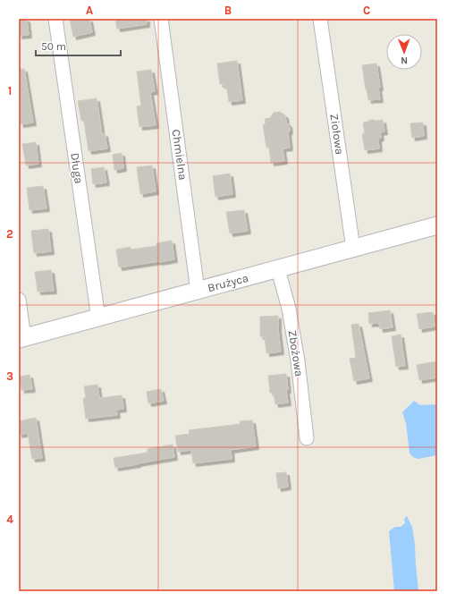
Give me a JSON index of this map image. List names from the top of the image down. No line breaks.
{"streets":{"street":["Ziołowa","Chmielna","Długa","Brużyca","Zbożowa"]},"crossings":[["Ziołowa","Brużyca"],["Chmielna","Brużyca"],["Długa","Brużyca"],["Brużyca","Zbożowa"]],"scale_bar":"50 m","north":"bottom","grid":{"columns":["A","B","C"],"rows":["1","2","3","4"]}}
